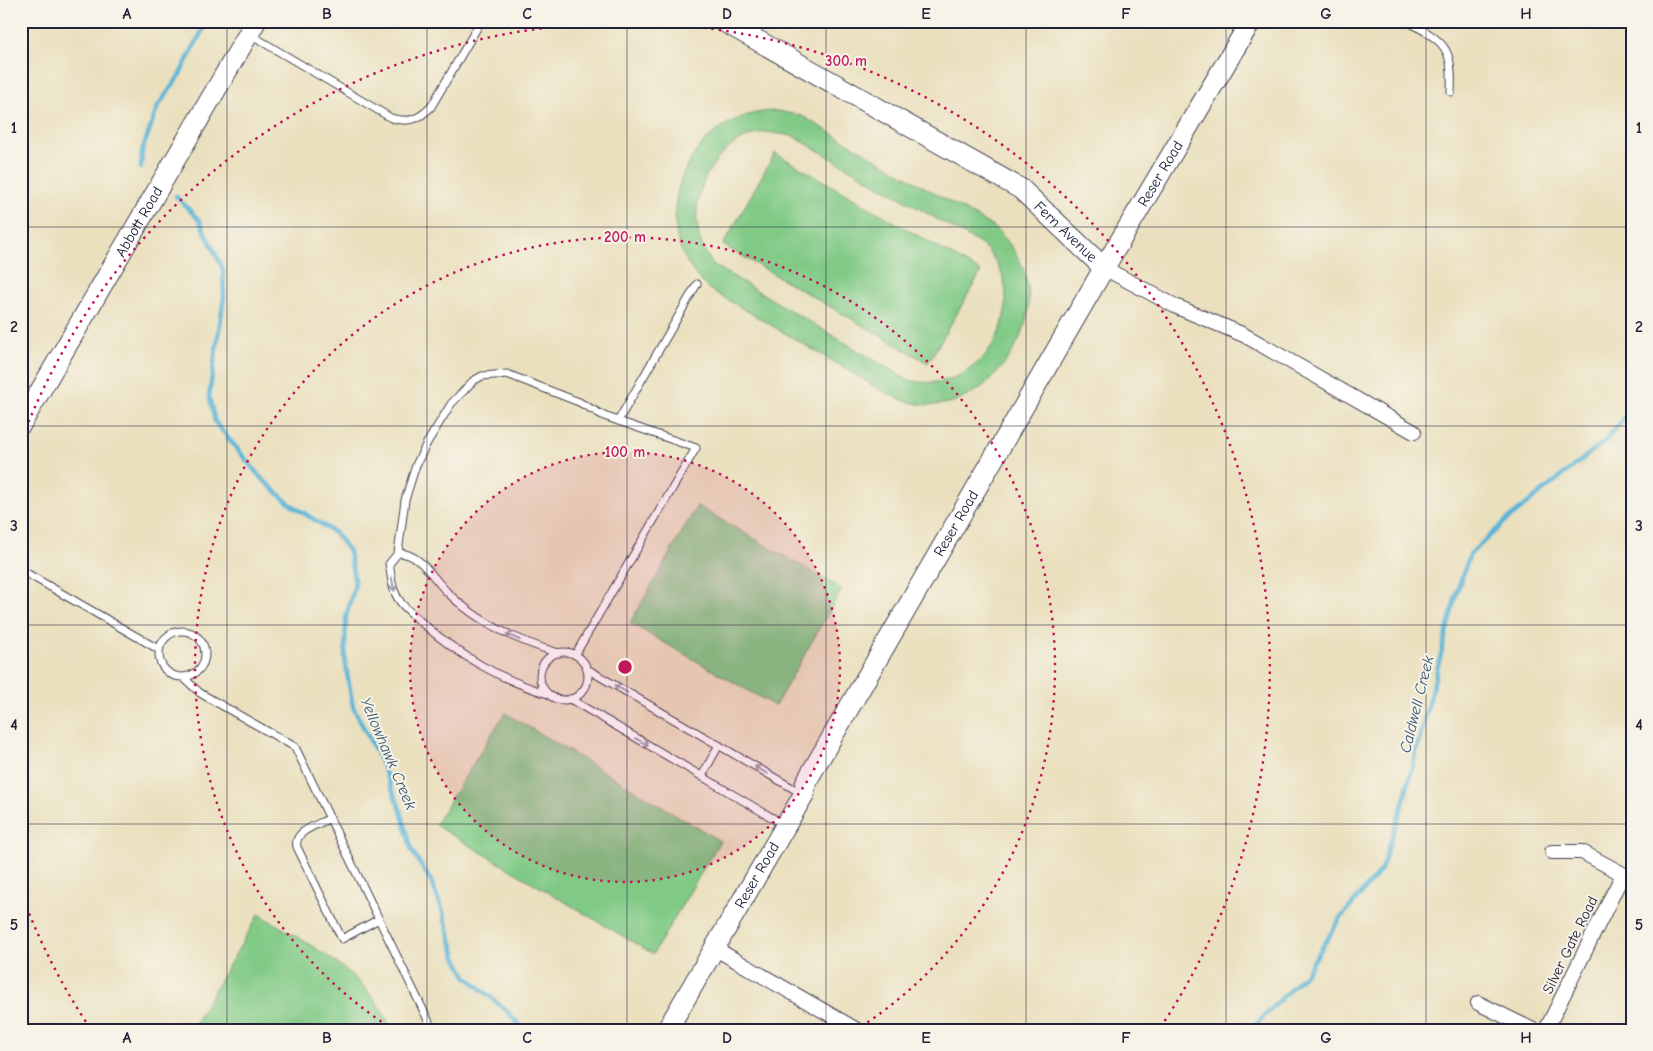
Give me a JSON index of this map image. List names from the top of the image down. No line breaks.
{"streets":{"main road":["Reser Road","Abbott Road","Fern Avenue"],"street":["Silver Gate Road"]},"crossings":[["Reser Road","Fern Avenue"]],"water":["Caldwell Creek","Yellowhawk Creek"],"grid":{"columns":["A","B","C","D","E","F","G","H"],"rows":["1","2","3","4","5"]},"rings":["300 m","200 m","100 m"]}
